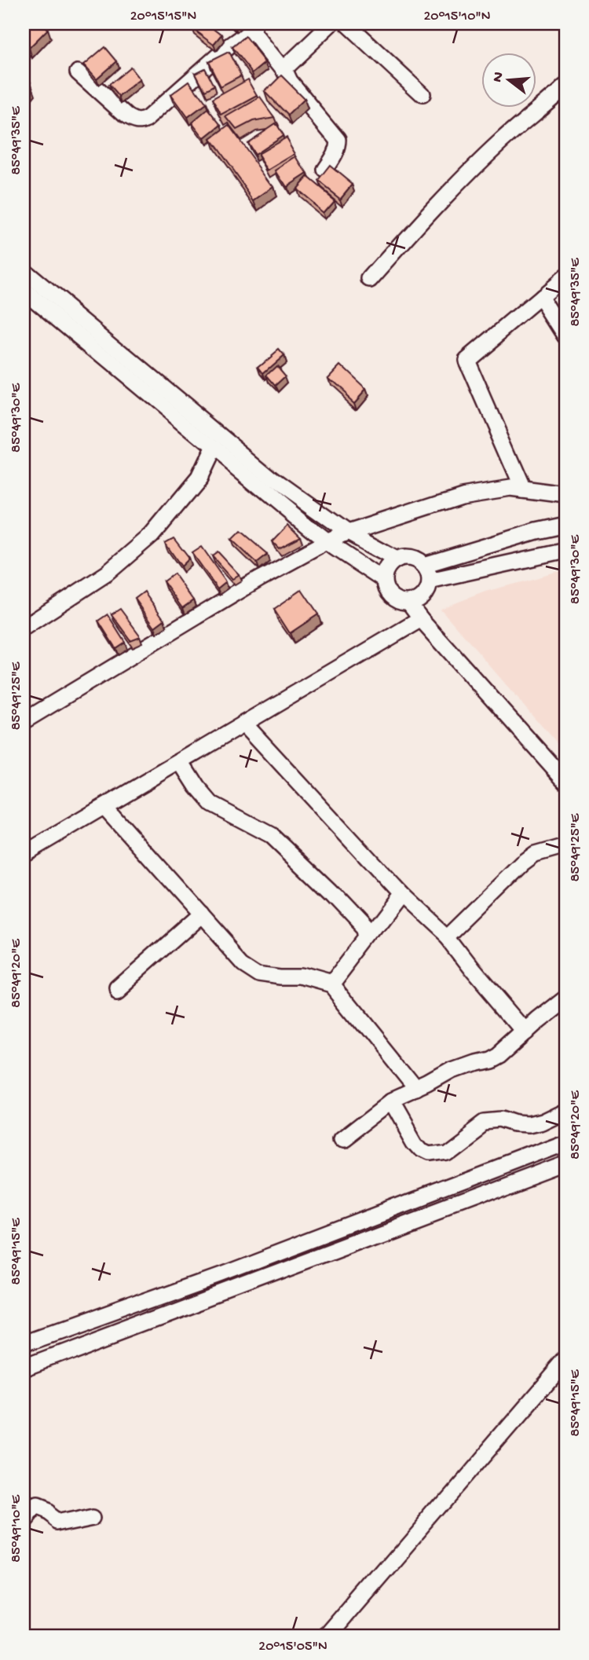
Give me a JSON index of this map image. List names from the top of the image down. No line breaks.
{"north":"left","coordinates":["20°15'15\"N","20°15'10\"N","85°49'35\"E","85°49'30\"E","85°49'25\"E","85°49'20\"E","85°49'15\"E","85°49'10\"E","20°15'05\"N"]}
